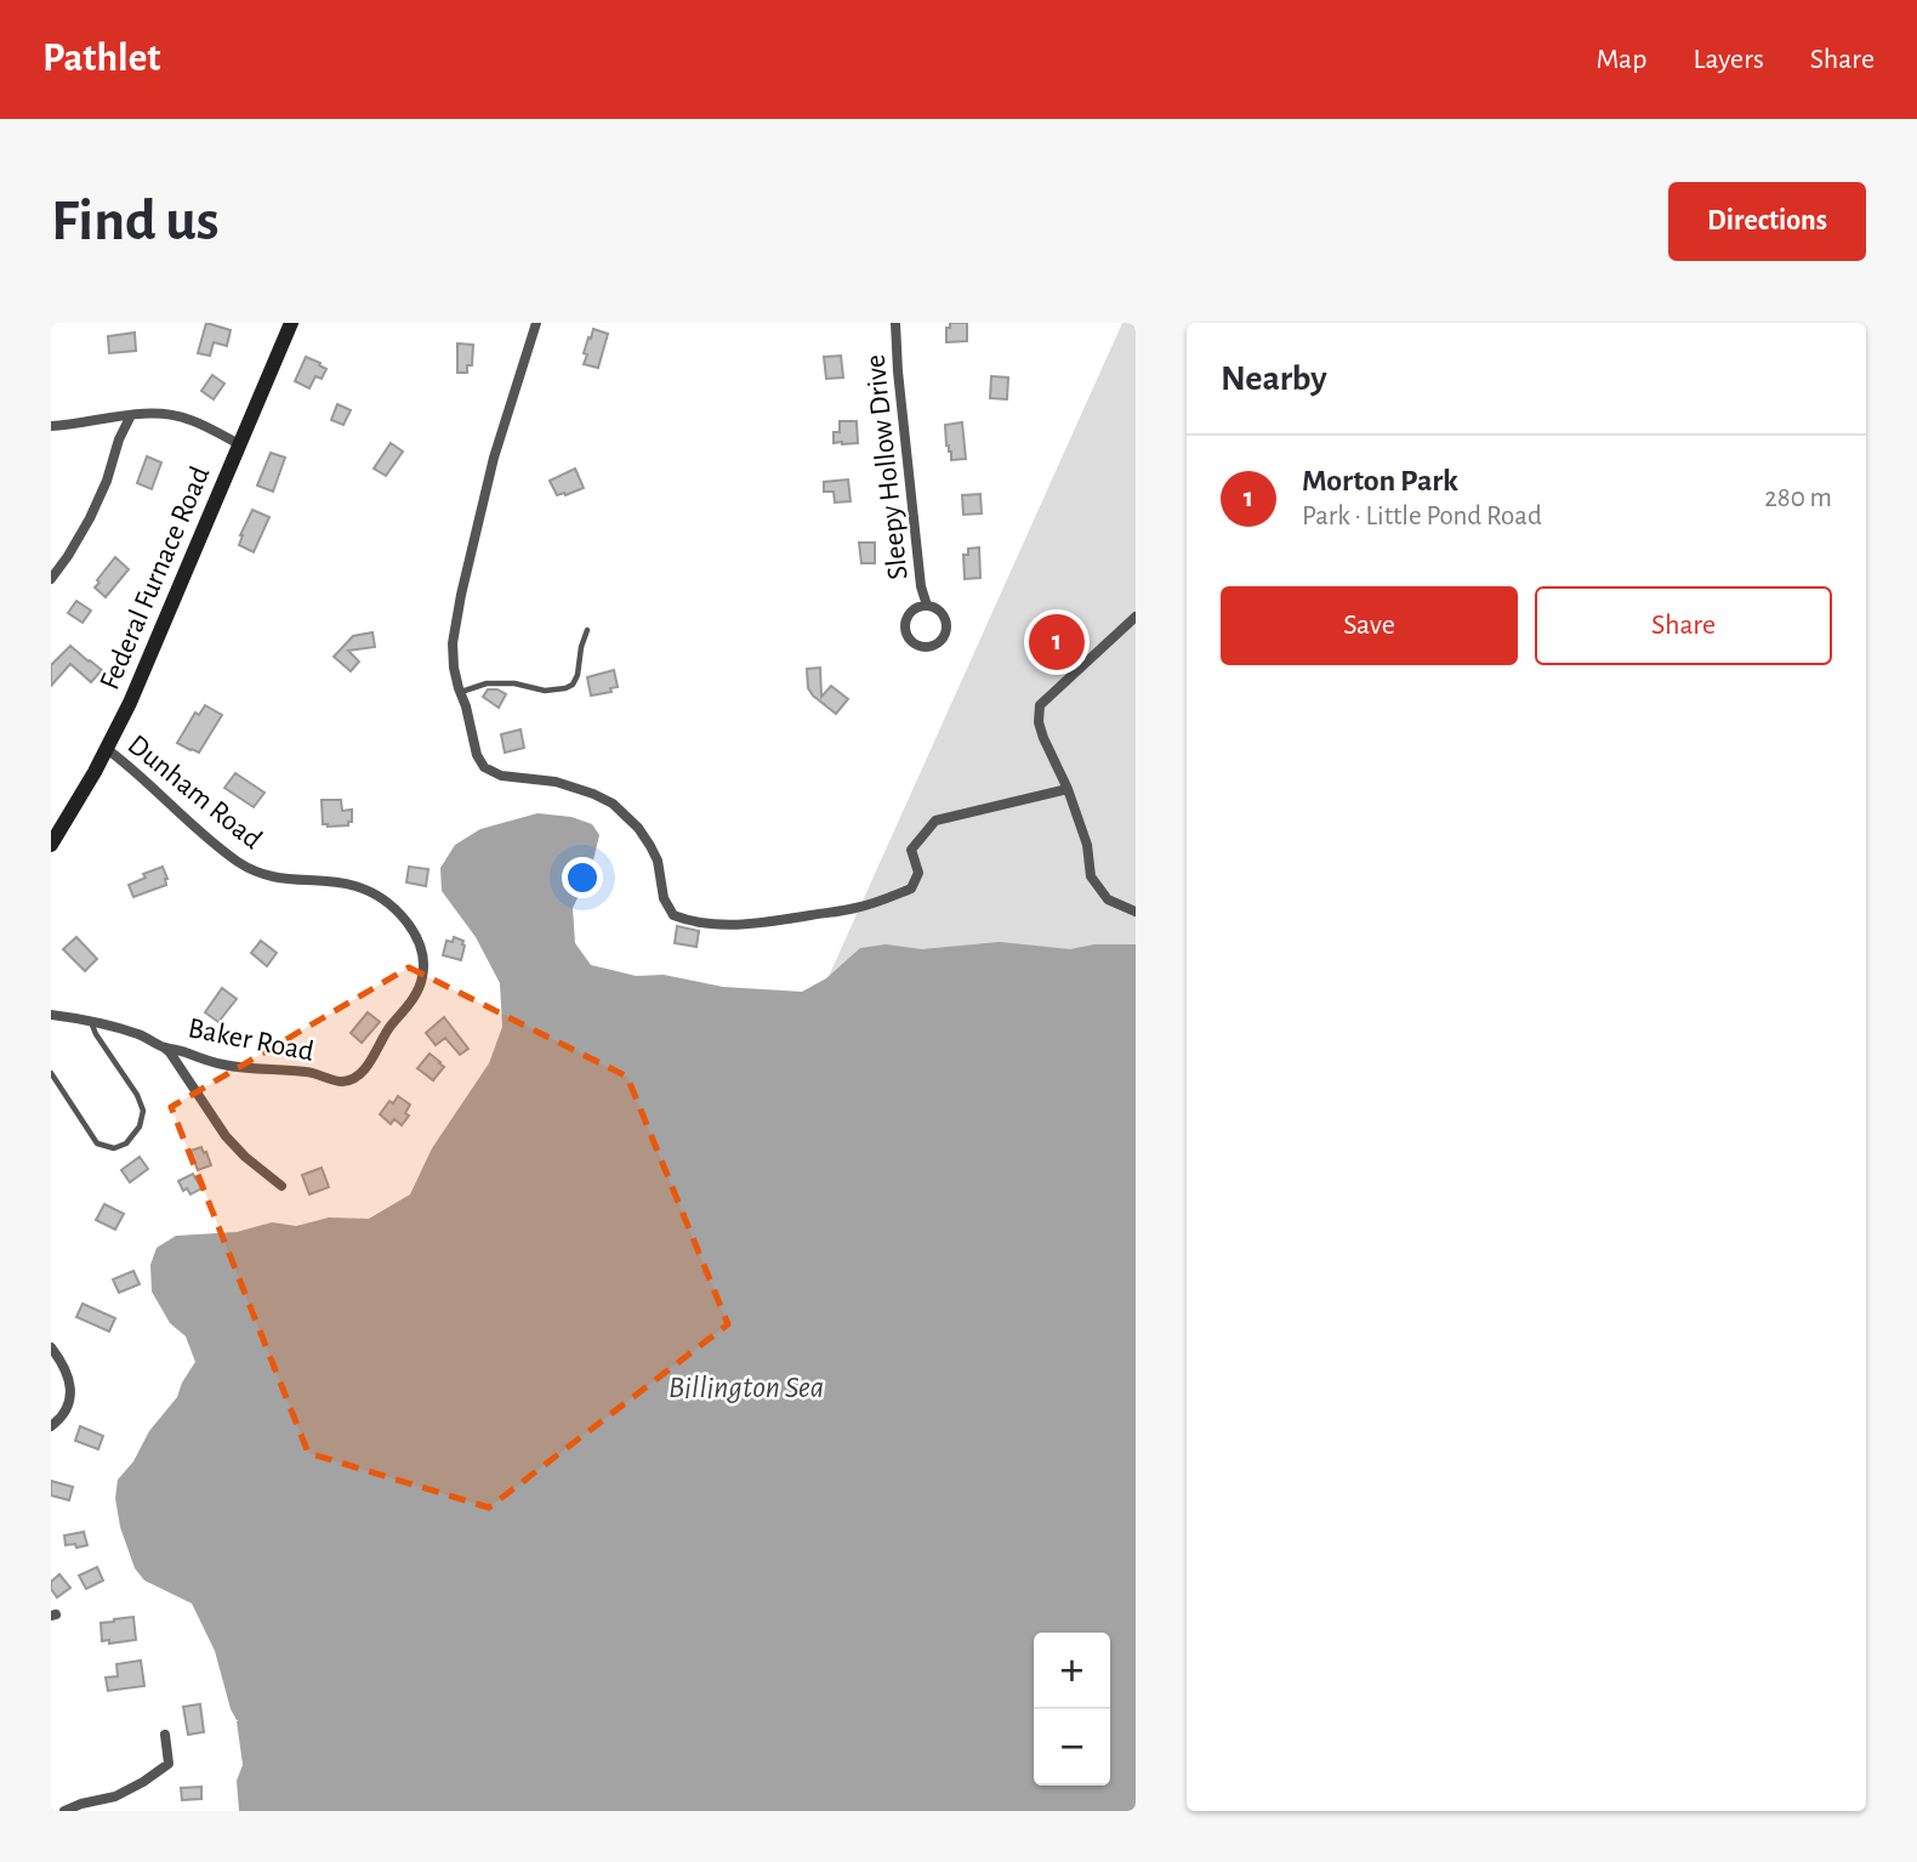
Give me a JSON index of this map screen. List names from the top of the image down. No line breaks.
{"streets":{"main road":["Federal Furnace Road"],"street":["Sleepy Hollow Drive","Dunham Road","Baker Road"]},"crossings":[["Federal Furnace Road","Dunham Road"],["Dunham Road","Baker Road"]],"water":["Billington Sea"],"page":{"header":"Pathlet","nav":["Map","Layers","Share"],"buttons":["Directions",["Save","Share"]],"title":"Find us","heading":"Nearby","list":[{"mark":"1","name":"Morton Park","note":"Park · Little Pond Road","value":"280 m"}],"pins":"1","map_buttons":["+","−"]}}
